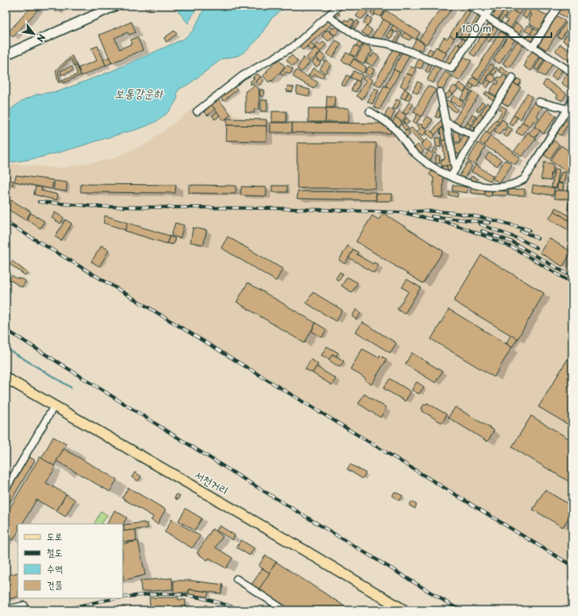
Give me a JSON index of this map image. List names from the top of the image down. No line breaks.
{"streets":{"main road":["서천거리"]},"water":["보통강운하"],"legend":["도로","철도","수역","건물"],"scale_bar":"100 m","north":"bottom right"}
